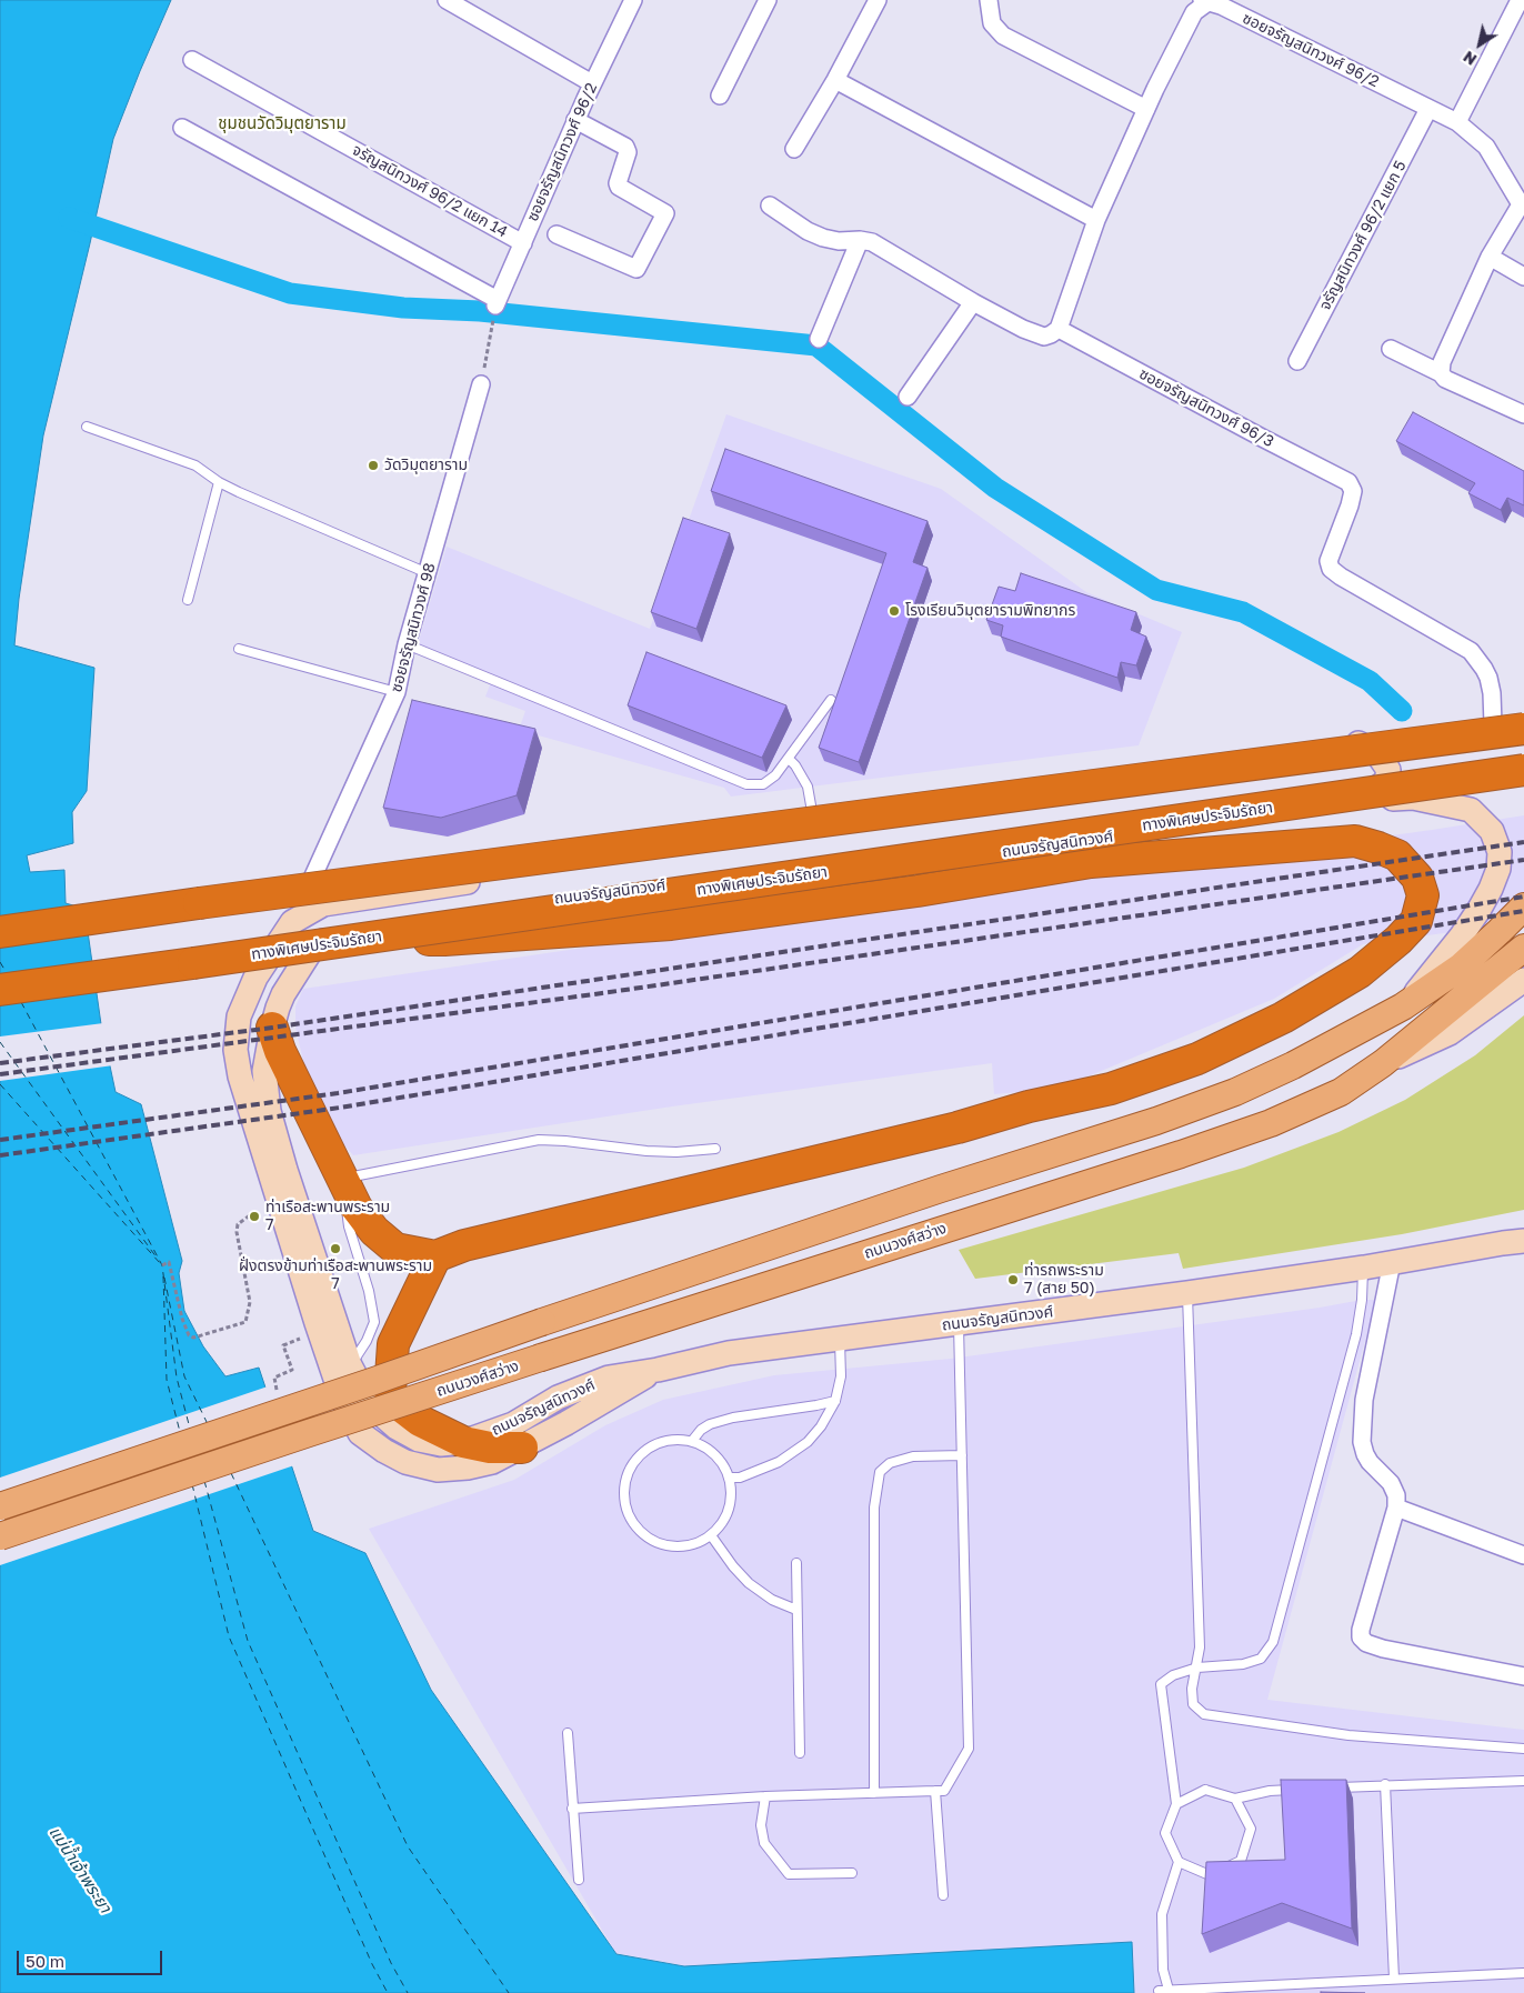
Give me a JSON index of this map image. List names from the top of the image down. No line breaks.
{"streets":{"highway":["ทางพิเศษประจิมรัถยา"],"main road":["ถนนจรัญสนิทวงศ์","ถนนวงศ์สว่าง"],"street":["ซอยจรัญสนิทวงศ์ 96/2","จรัญสนิทวงศ์ 96/2 แยก 14","จรัญสนิทวงศ์ 96/2 แยก 5","ซอยจรัญสนิทวงศ์ 96/3","ซอยจรัญสนิทวงศ์ 98"]},"crossings":[["ซอยจรัญสนิทวงศ์ 96/2","จรัญสนิทวงศ์ 96/2 แยก 14"],["ซอยจรัญสนิทวงศ์ 96/2","จรัญสนิทวงศ์ 96/2 แยก 5"],["ซอยจรัญสนิทวงศ์ 96/2","ซอยจรัญสนิทวงศ์ 96/3"],["ซอยจรัญสนิทวงศ์ 96/3","ถนนจรัญสนิทวงศ์"],["ซอยจรัญสนิทวงศ์ 98","ถนนจรัญสนิทวงศ์"],["ถนนจรัญสนิทวงศ์","ถนนวงศ์สว่าง"]],"districts":["ชุมชนวัดวิมุตยาราม"],"water":["แม่น้ำเจ้าพระยา"],"places":["วัดวิมุตยาราม","โรงเรียนวิมุตยารามพิทยากร","ท่าเรือสะพานพระราม 7","ฝั่งตรงข้ามท่าเรือสะพานพระราม 7","ท่ารถพระราม 7 (สาย 50)"],"scale_bar":"50 m","north":"bottom left"}
